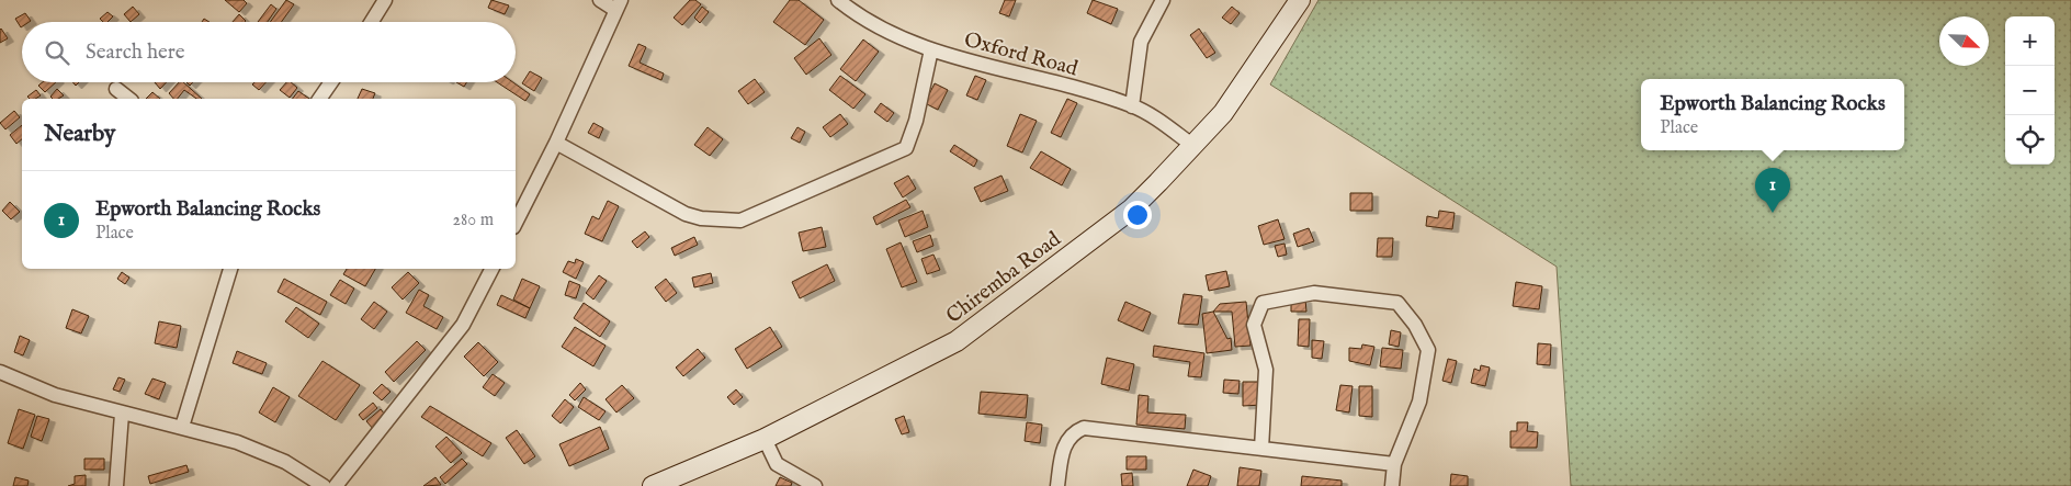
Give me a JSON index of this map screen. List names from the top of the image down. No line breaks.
{"streets":{"main road":["Chiremba Road"],"street":["Oxford Road"]},"crossings":[["Oxford Road","Chiremba Road"]],"north":"bottom right","page":{"map_buttons":["+","−"],"search":"Search here","popup":["Epworth Balancing Rocks","Place"],"heading":"Nearby","pins":"1","list":[{"mark":"1","name":"Epworth Balancing Rocks","note":"Place","value":"280 m"}]}}
